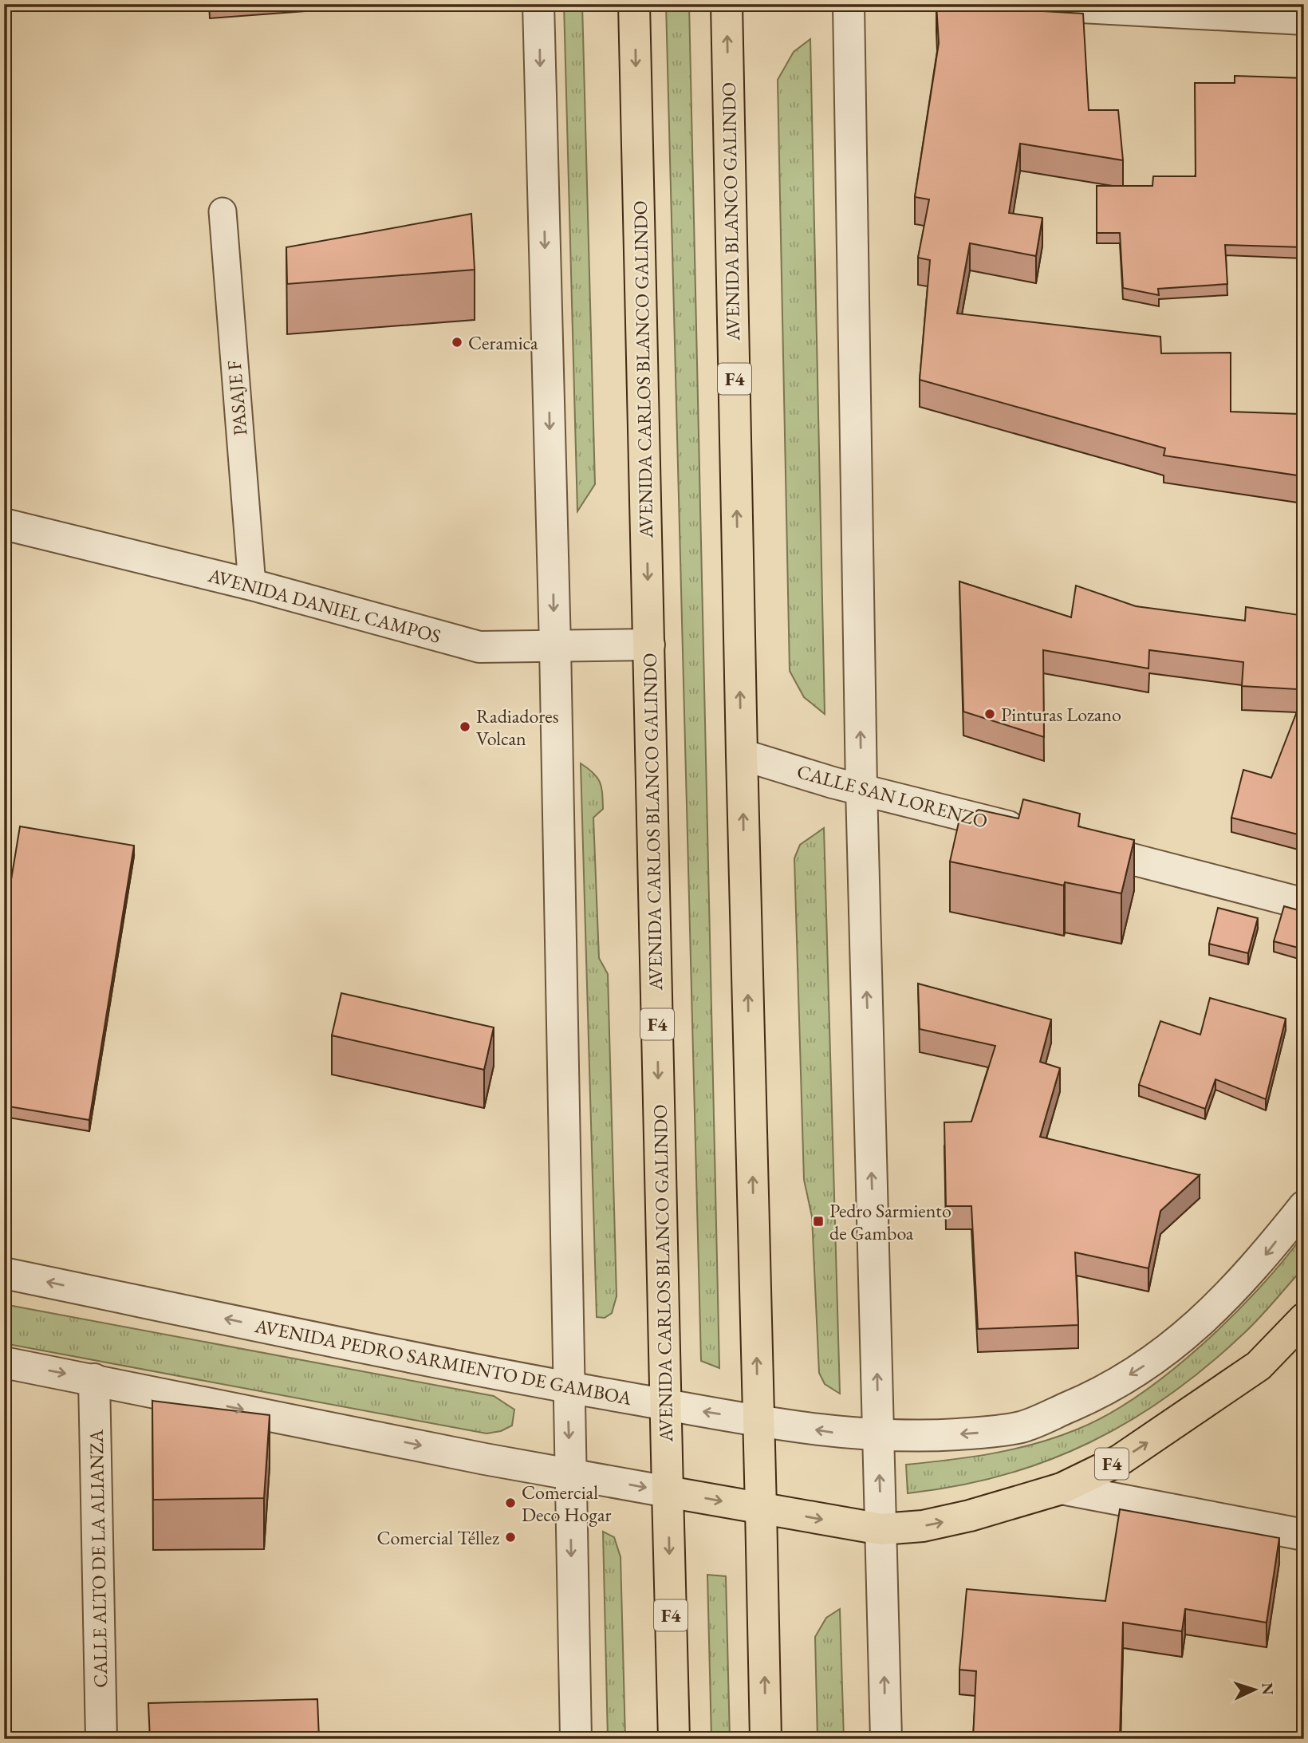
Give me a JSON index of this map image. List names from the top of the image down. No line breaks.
{"streets":{"main road":["AVENIDA BLANCO GALINDO","AVENIDA CARLOS BLANCO GALINDO","F4"],"street":["AVENIDA DANIEL CAMPOS","CALLE SAN LORENZO","AVENIDA PEDRO SARMIENTO DE GAMBOA","CALLE ALTO DE LA ALIANZA"],"lane":["PASAJE F"]},"crossings":[["AVENIDA BLANCO GALINDO","F4"],["AVENIDA BLANCO GALINDO","CALLE SAN LORENZO"],["AVENIDA CARLOS BLANCO GALINDO","F4"],["AVENIDA CARLOS BLANCO GALINDO","AVENIDA DANIEL CAMPOS"],["AVENIDA CARLOS BLANCO GALINDO","AVENIDA PEDRO SARMIENTO DE GAMBOA"],["F4","CALLE SAN LORENZO"],["F4","AVENIDA PEDRO SARMIENTO DE GAMBOA"],["PASAJE F","AVENIDA DANIEL CAMPOS"]],"one_way":["AVENIDA BLANCO GALINDO"],"places":{"other":["Ceramica","Pinturas Lozano","Radiadores Volcan","Comercial Deco Hogar","Comercial Téllez"],"transit":["Pedro Sarmiento de Gamboa"]},"north":"right"}
